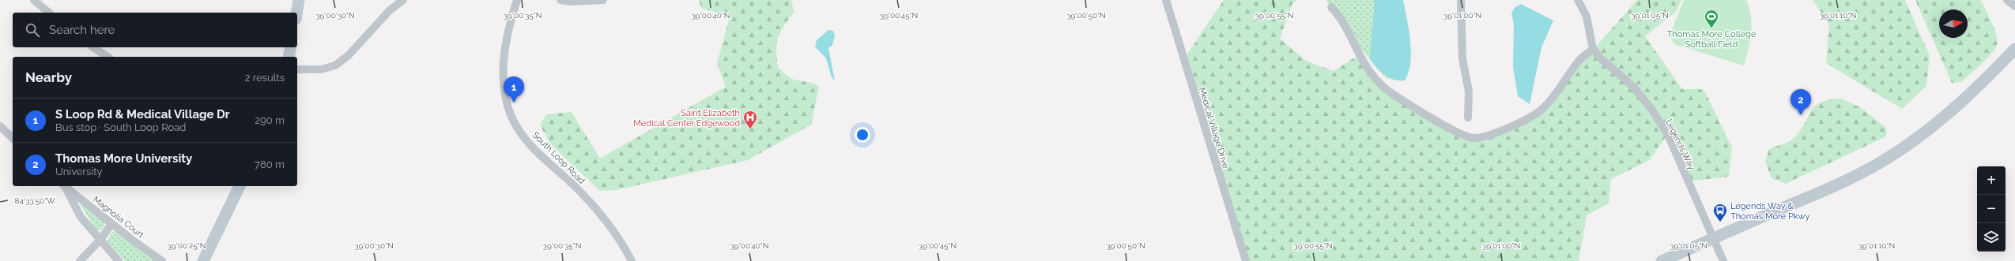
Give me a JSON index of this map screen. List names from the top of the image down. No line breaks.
{"streets":{"street":["Medical Village Drive","Legends Way","South Loop Road","Magnolia Court"]},"places":{"sports":["Thomas More College Softball Field"],"hospital":["Saint Elizabeth Medical Center Edgewood"],"bus stop":["Legends Way & Thomas More Pkwy"]},"north":"right","page":{"search":"Search here","heading":["Nearby","2 results"],"pins":["1","2"],"list":[{"mark":"1","name":"S Loop Rd & Medical Village Dr","note":"Bus stop · South Loop Road","value":"290 m"},{"mark":"2","name":"Thomas More University","note":"University","value":"780 m"}],"map_buttons":["+","−"]},"coordinates":["39°01'10\"N","39°00'30\"N","39°00'35\"N","39°00'40\"N","39°00'45\"N","39°00'50\"N","39°00'55\"N","39°01'00\"N","39°01'05\"N","84°33'50\"W","39°00'25\"N"]}
